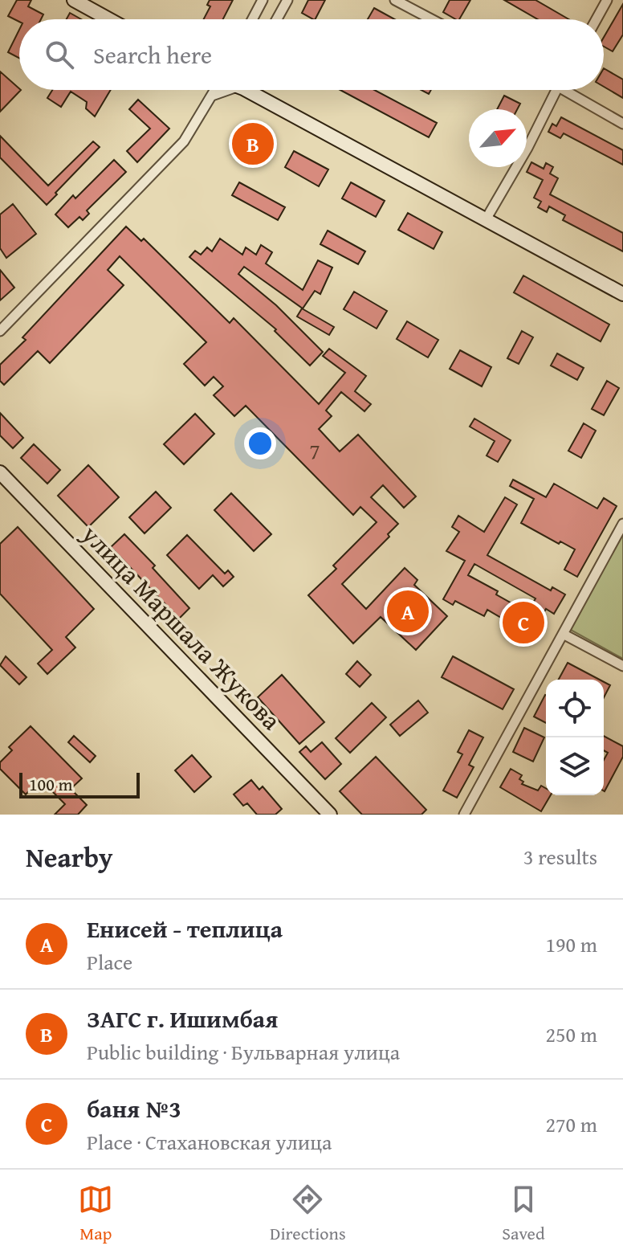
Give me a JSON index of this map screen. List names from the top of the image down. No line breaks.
{"streets":{"main road":["улица Маршала Жукова"]},"house_numbers":["7"],"scale_bar":"100 m","north":"top right","page":{"search":"Search here","pins":["B","A","C"],"scale":"100 m","heading":["Nearby","3 results"],"list":[{"mark":"A","name":"Енисей - теплица","note":"Place","value":"190 m"},{"mark":"B","name":"ЗАГС г. Ишимбая","note":"Public building · Бульварная улица","value":"250 m"},{"mark":"C","name":"баня №3","note":"Place · Стахановская улица","value":"270 m"}],"nav":["Map","Directions","Saved"]}}
